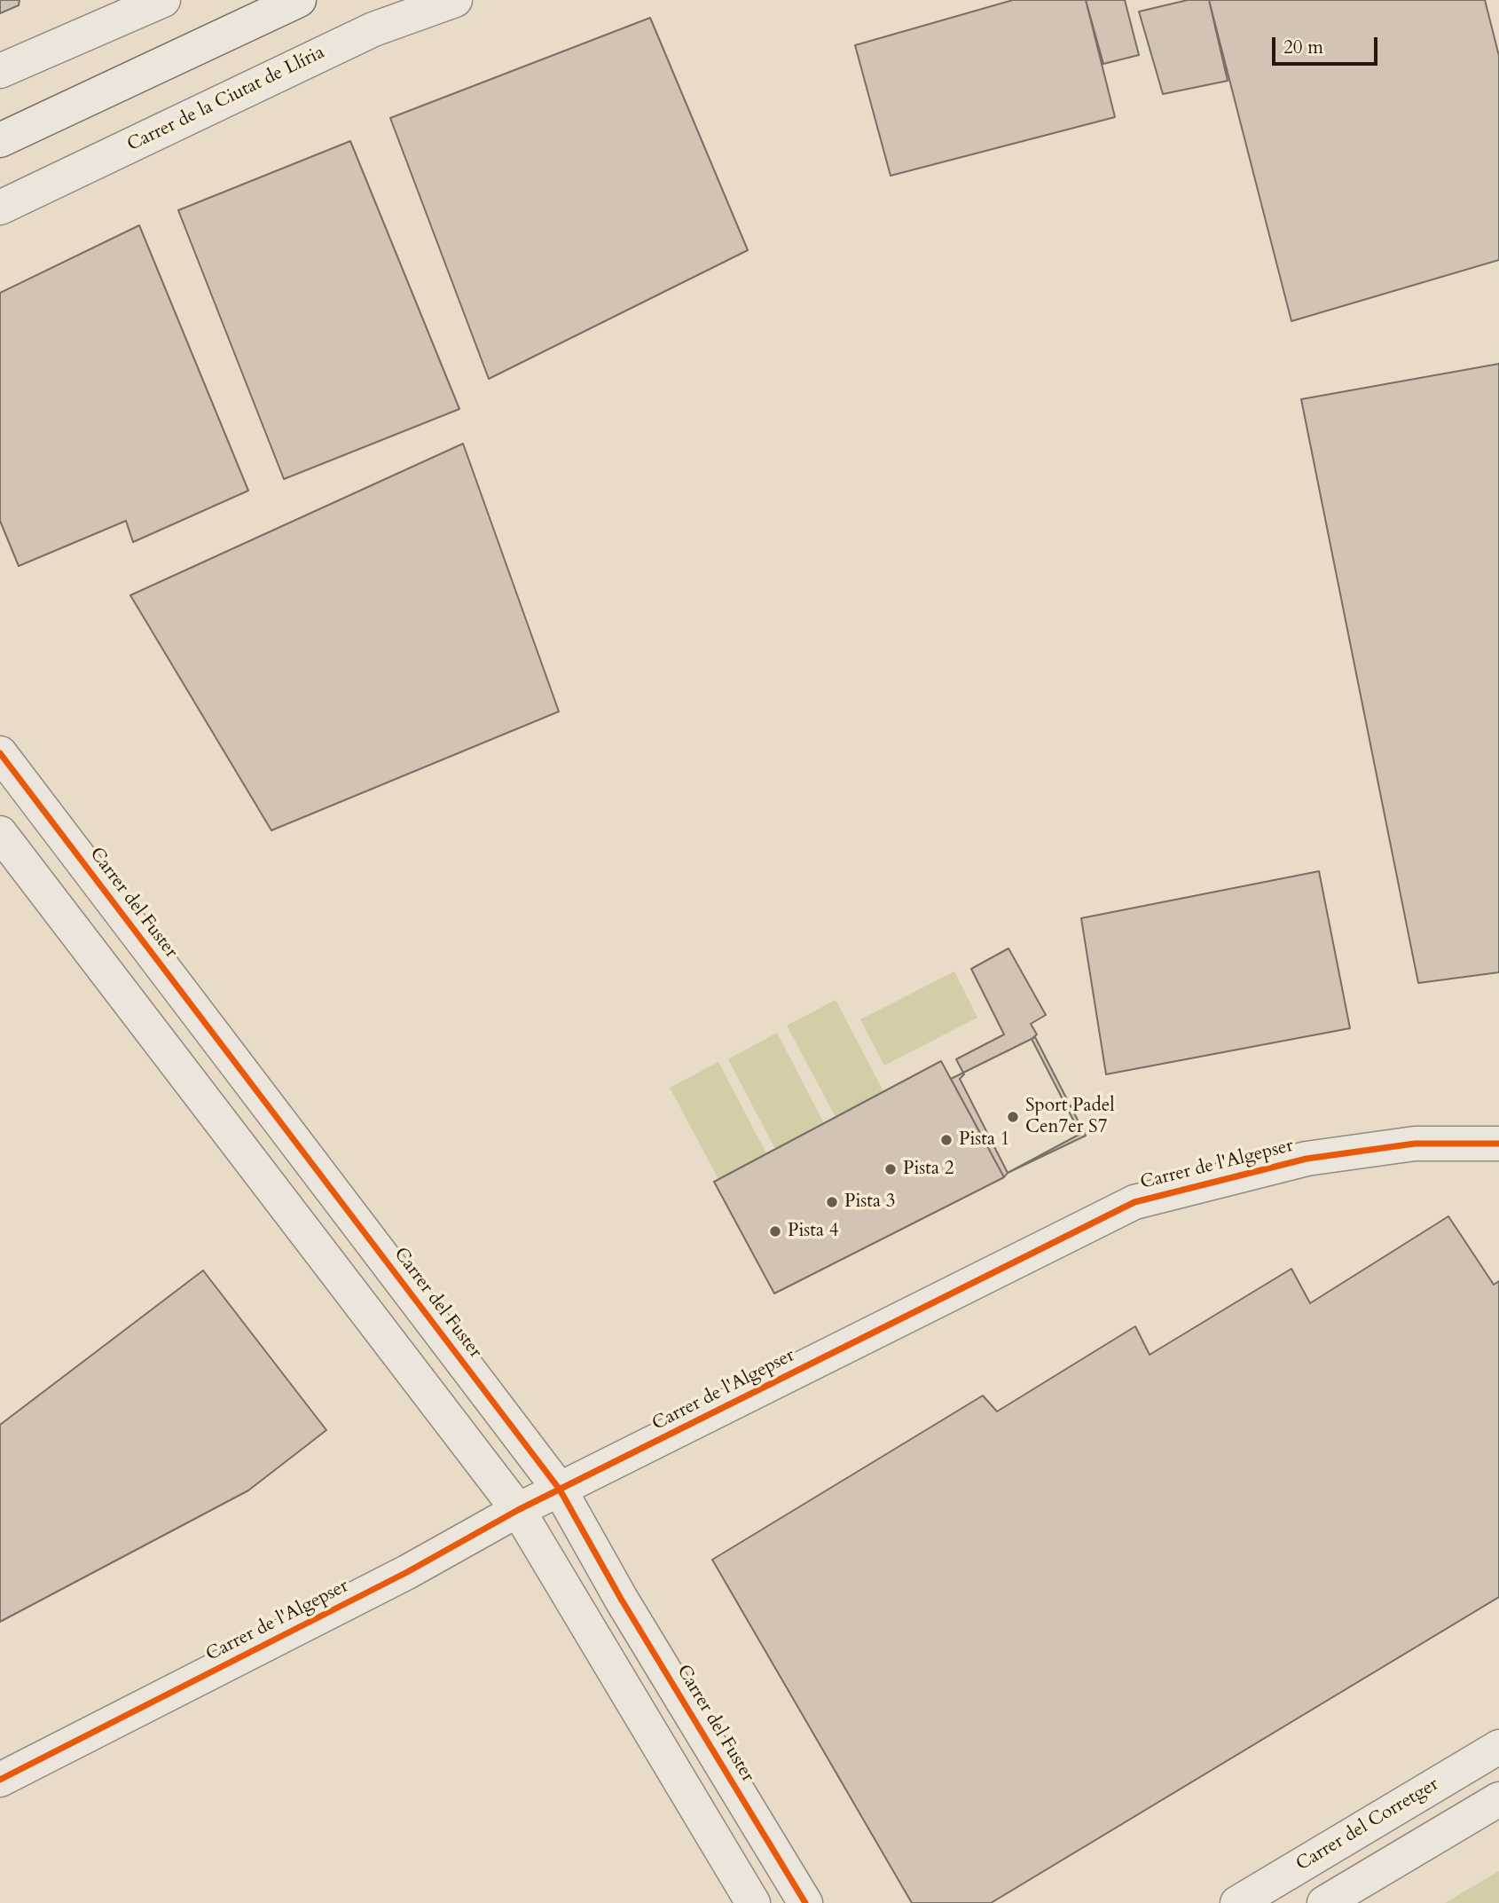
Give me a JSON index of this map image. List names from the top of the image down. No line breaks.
{"streets":{"street":["Carrer de la Ciutat de Llíria","Carrer del Fuster","Carrer de l'Algepser","Carrer del Corretger"]},"crossings":[["Carrer del Fuster","Carrer de l'Algepser"]],"places":["Sport Padel Cen7er S7","Pista 1","Pista 2","Pista 3","Pista 4"],"scale_bar":"20 m"}
